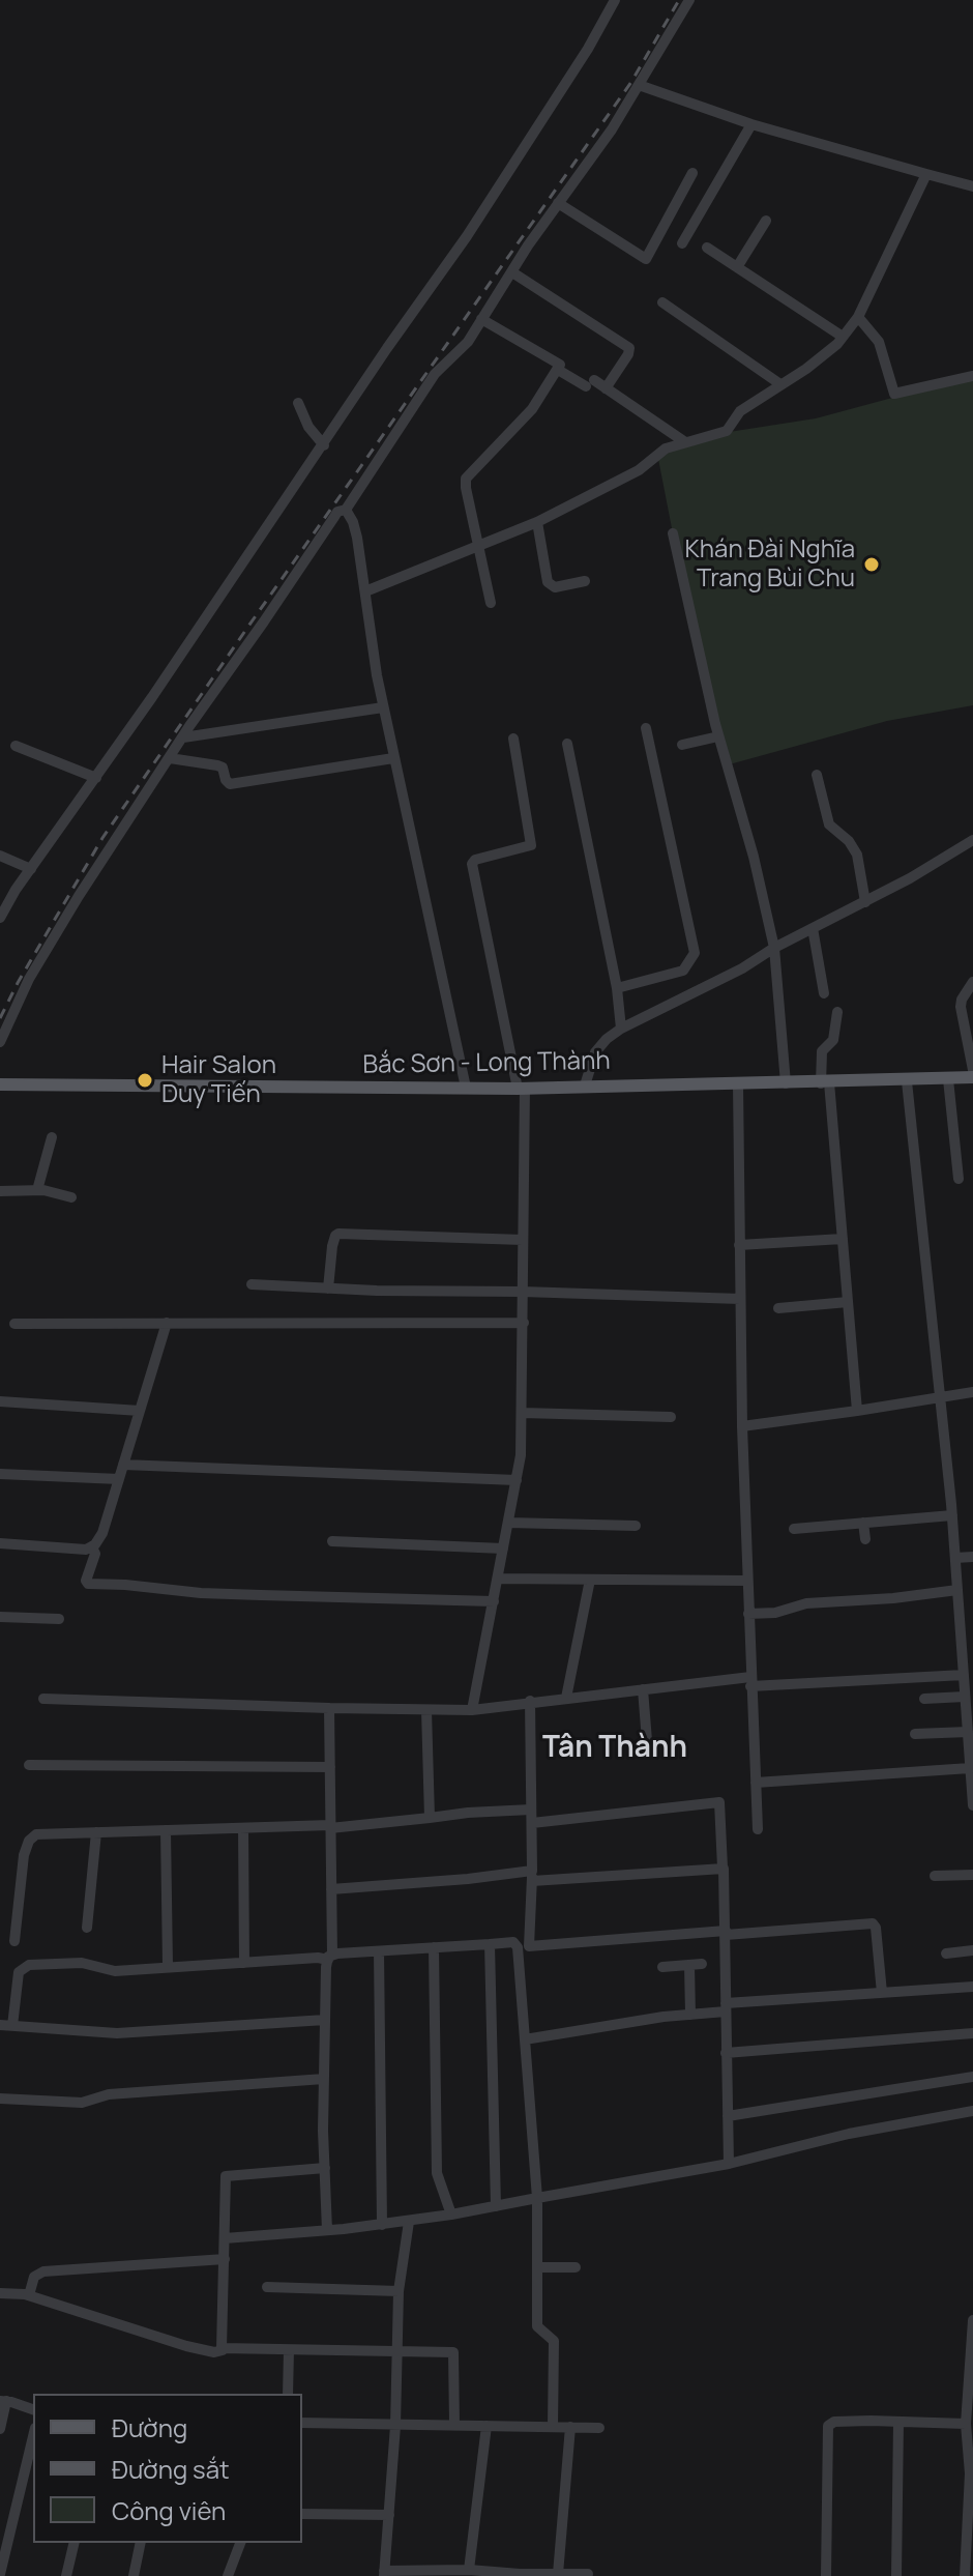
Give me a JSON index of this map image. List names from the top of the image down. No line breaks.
{"streets":{"main road":["Bắc Sơn - Long Thành"]},"districts":["Tân Thành"],"places":["Khán Đài Nghĩa Trang Bùi Chu","Hair Salon Duy Tiến"],"legend":["Đường","Đường sắt","Công viên"]}
